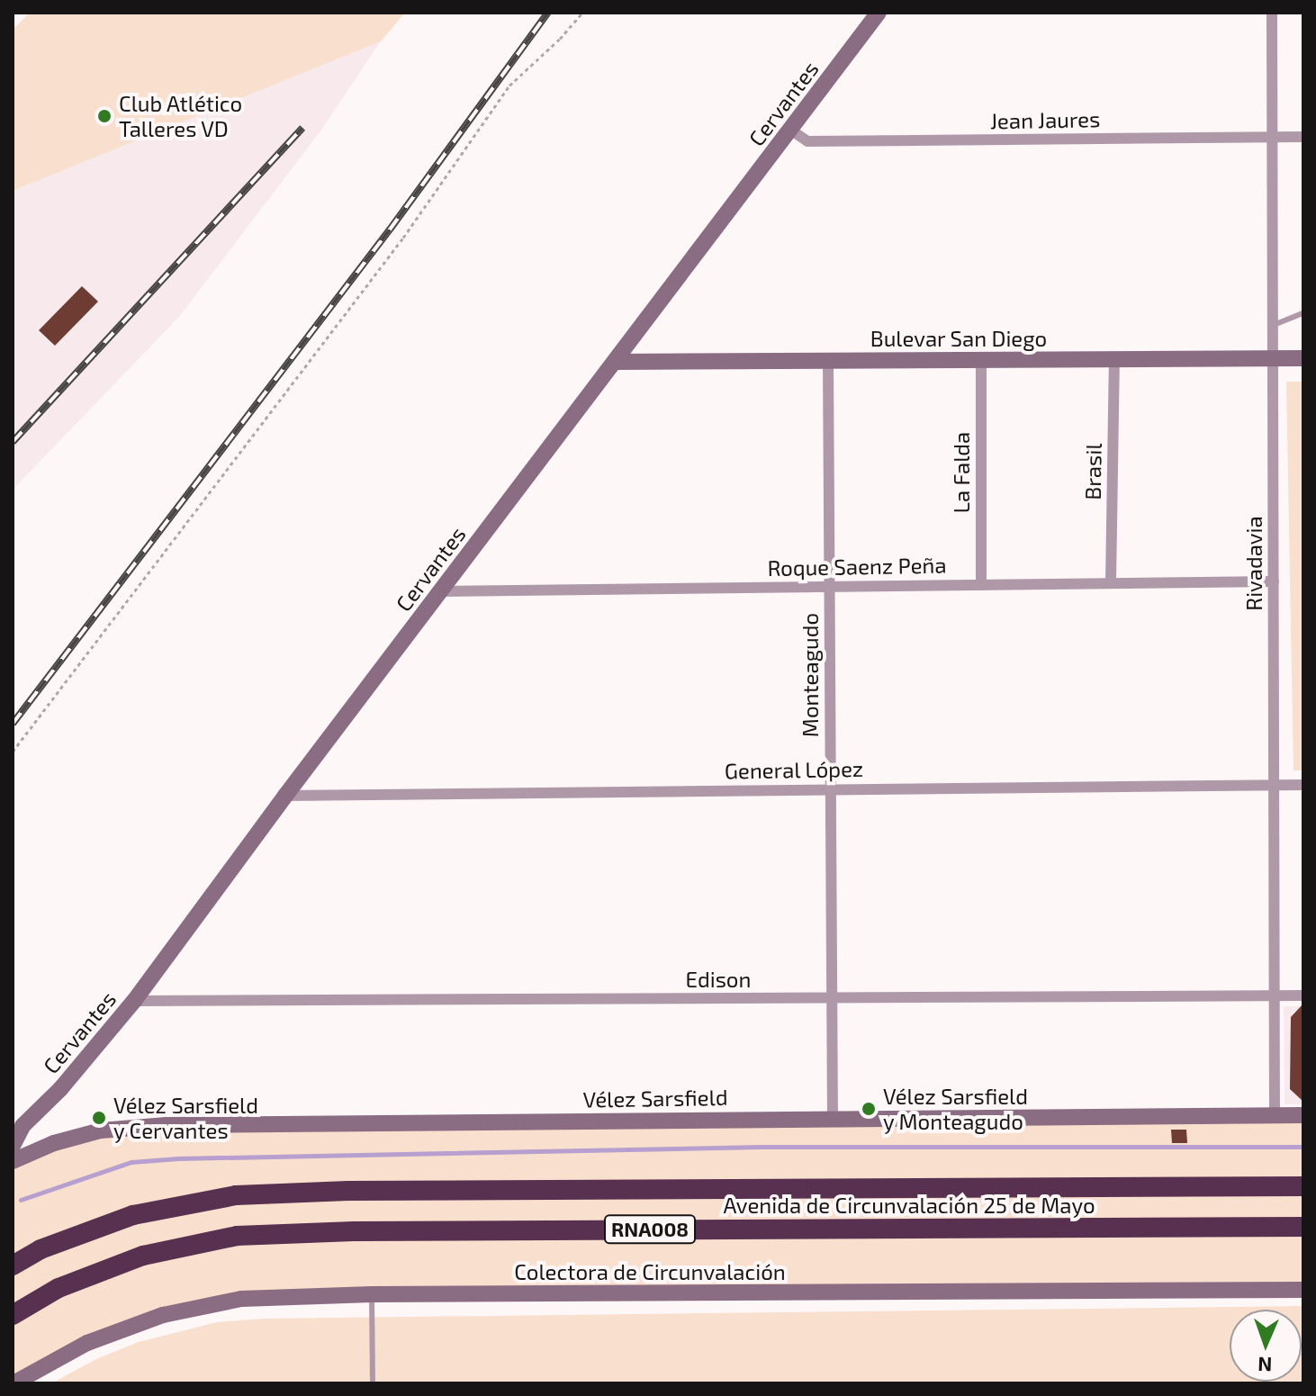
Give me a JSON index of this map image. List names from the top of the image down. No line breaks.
{"streets":{"highway":["Avenida de Circunvalación 25 de Mayo","RNA008"],"main road":["Cervantes","Bulevar San Diego","Vélez Sarsfield","Colectora de Circunvalación"],"street":["Jean Jaures","Brasil","La Falda","Rivadavia","Roque Saenz Peña","Monteagudo","General López","Edison"]},"crossings":[["Cervantes","Jean Jaures"],["Cervantes","Bulevar San Diego"],["Cervantes","Roque Saenz Peña"],["Cervantes","General López"],["Cervantes","Edison"],["Jean Jaures","Rivadavia"],["Bulevar San Diego","Brasil"],["Bulevar San Diego","La Falda"],["Bulevar San Diego","Rivadavia"],["Bulevar San Diego","Monteagudo"],["Brasil","Roque Saenz Peña"],["La Falda","Roque Saenz Peña"],["Rivadavia","Roque Saenz Peña"],["Rivadavia","General López"],["Rivadavia","Edison"],["Rivadavia","Vélez Sarsfield"],["Roque Saenz Peña","Monteagudo"],["Monteagudo","General López"],["Monteagudo","Edison"],["Monteagudo","Vélez Sarsfield"]],"places":["Club Atlético Talleres VD","Vélez Sarsfield y Monteagudo","Vélez Sarsfield y Cervantes"],"north":"bottom"}
